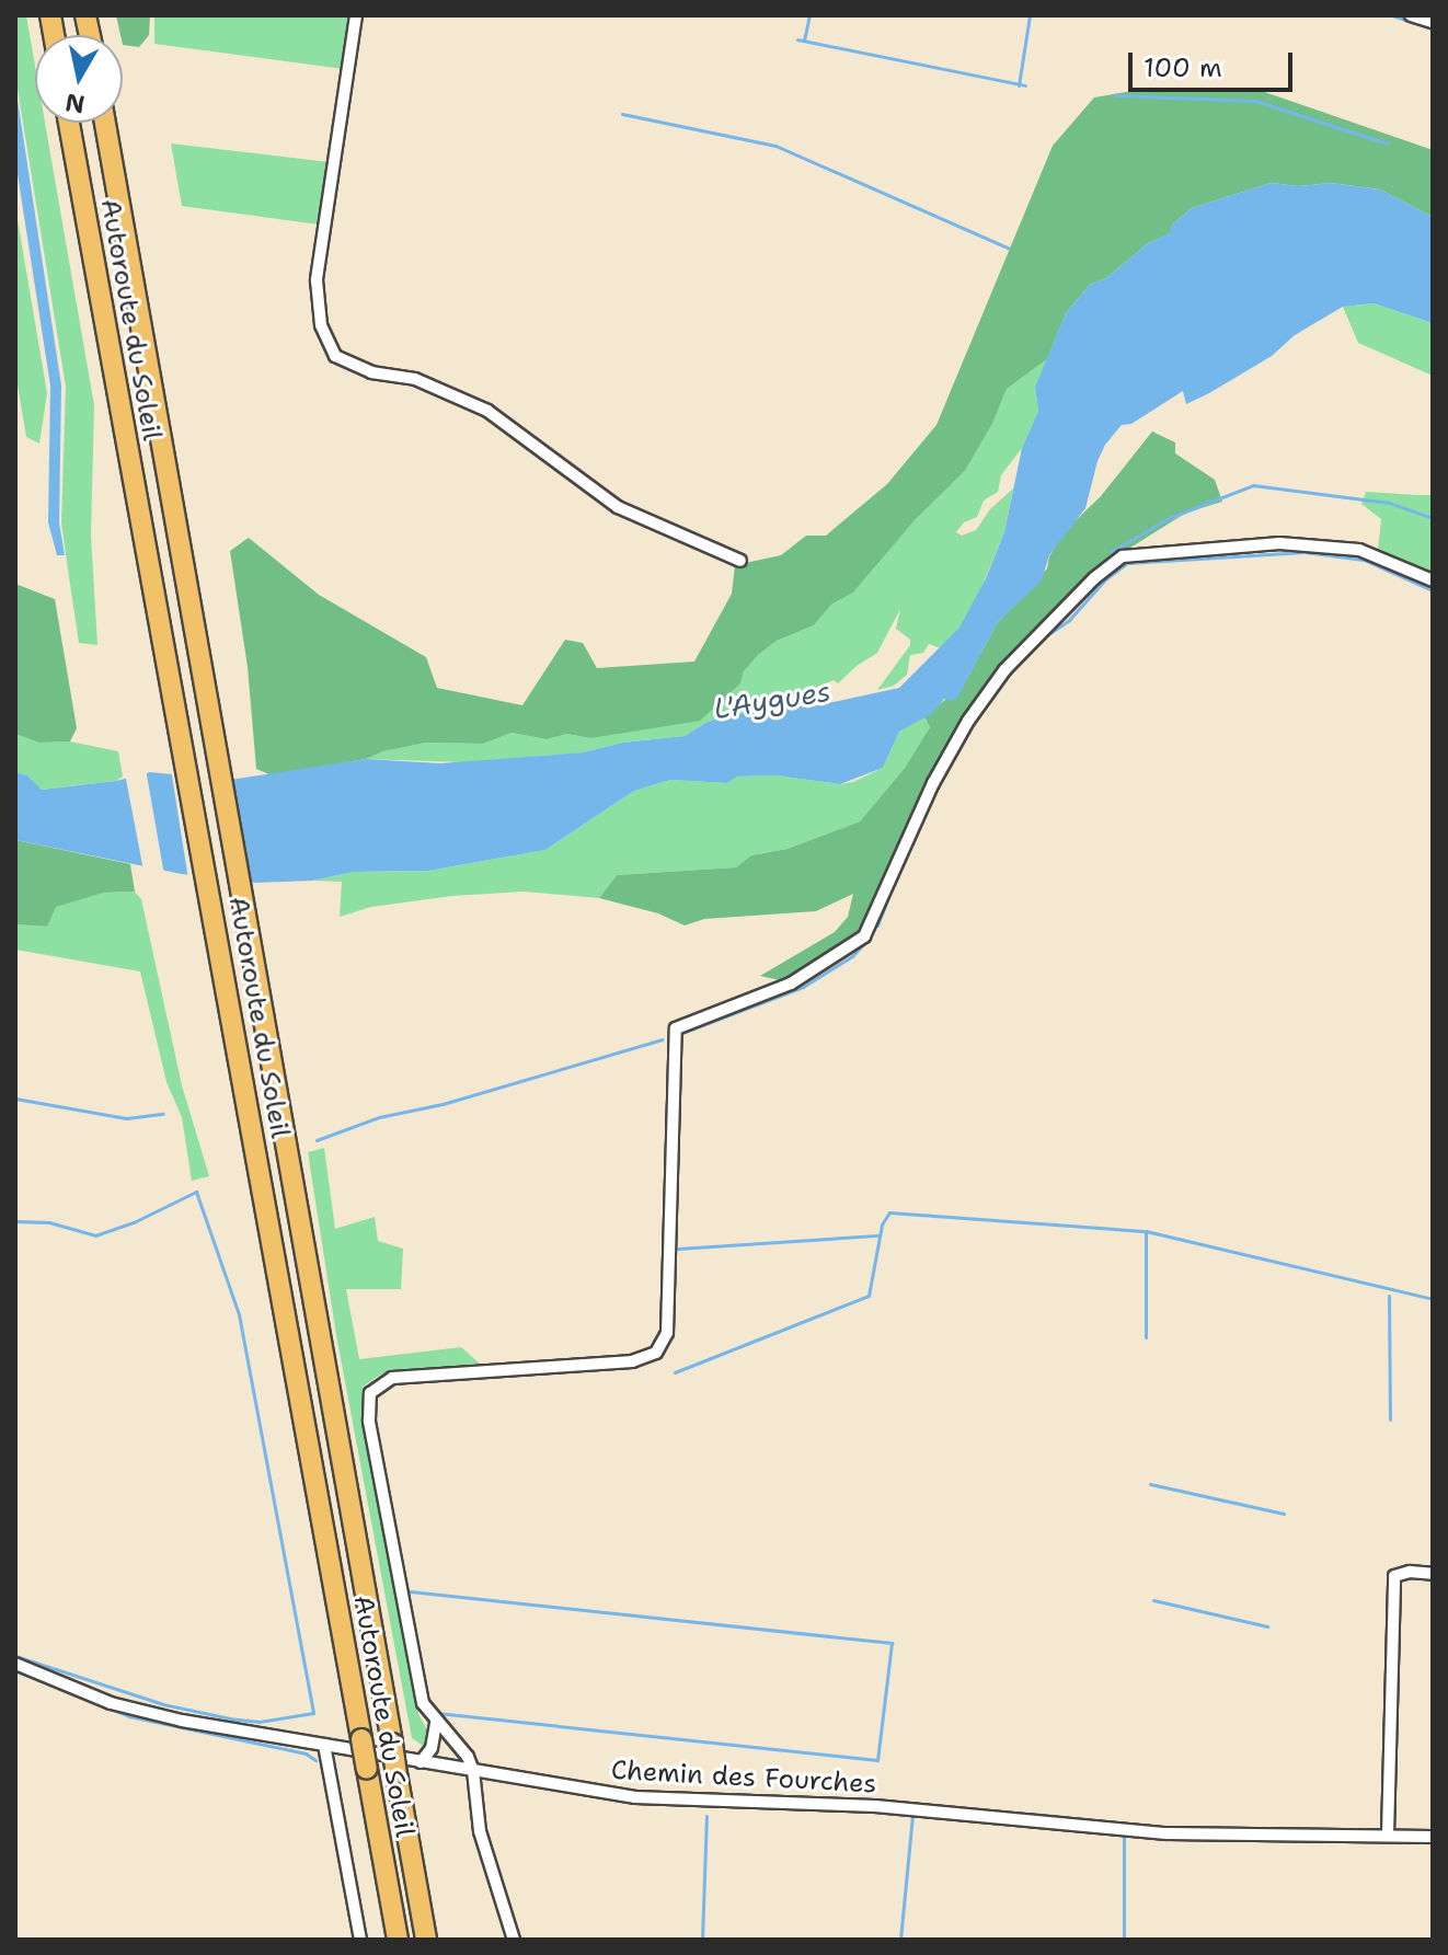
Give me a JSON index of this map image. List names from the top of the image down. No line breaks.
{"streets":{"highway":["Autoroute du Soleil"],"street":["Chemin des Fourches"]},"water":["L'Aygues"],"scale_bar":"100 m","north":"bottom"}
